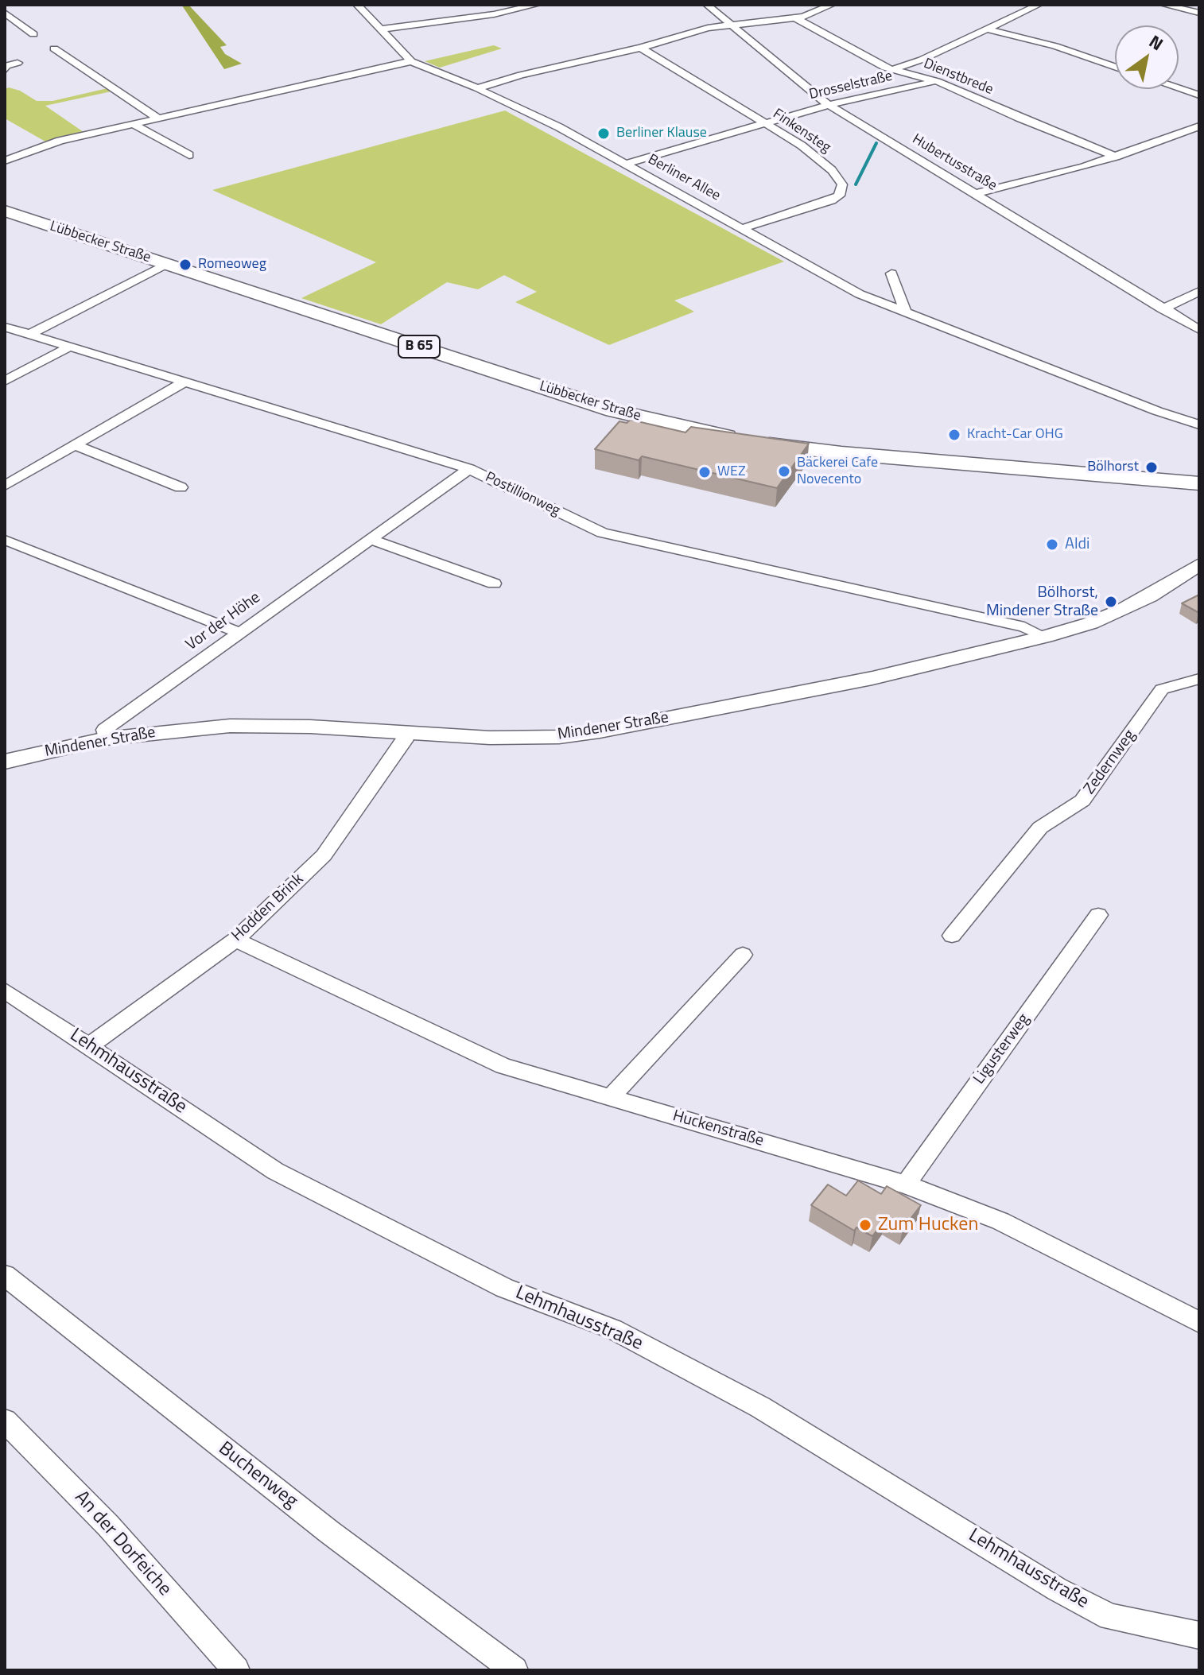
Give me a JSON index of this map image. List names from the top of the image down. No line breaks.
{"streets":{"main road":["Lübbecker Straße","B 65"],"street":["Dienstbrede","Drosselstraße","Finkensteg","Hubertusstraße","Berliner Allee","Postillionweg","Vor der Höhe","Mindener Straße","Zedernweg","Hodden Brink","Ligusterweg","Lehmhausstraße","Huckenstraße","Buchenweg","An der Dorfeiche"]},"crossings":[["Dienstbrede","Drosselstraße"],["Drosselstraße","Finkensteg"],["Drosselstraße","Hubertusstraße"],["Drosselstraße","Berliner Allee"],["Finkensteg","Berliner Allee"],["Postillionweg","Vor der Höhe"],["Postillionweg","Mindener Straße"],["Vor der Höhe","Mindener Straße"],["Mindener Straße","Hodden Brink"],["Hodden Brink","Lehmhausstraße"],["Hodden Brink","Huckenstraße"],["Ligusterweg","Huckenstraße"]],"places":["Berliner Klause","Romeoweg","Kracht-Car OHG","Bölhorst","Bäckerei Cafe Novecento","WEZ","Aldi","Bölhorst, Mindener Straße","Zum Hucken"],"north":"top right"}
